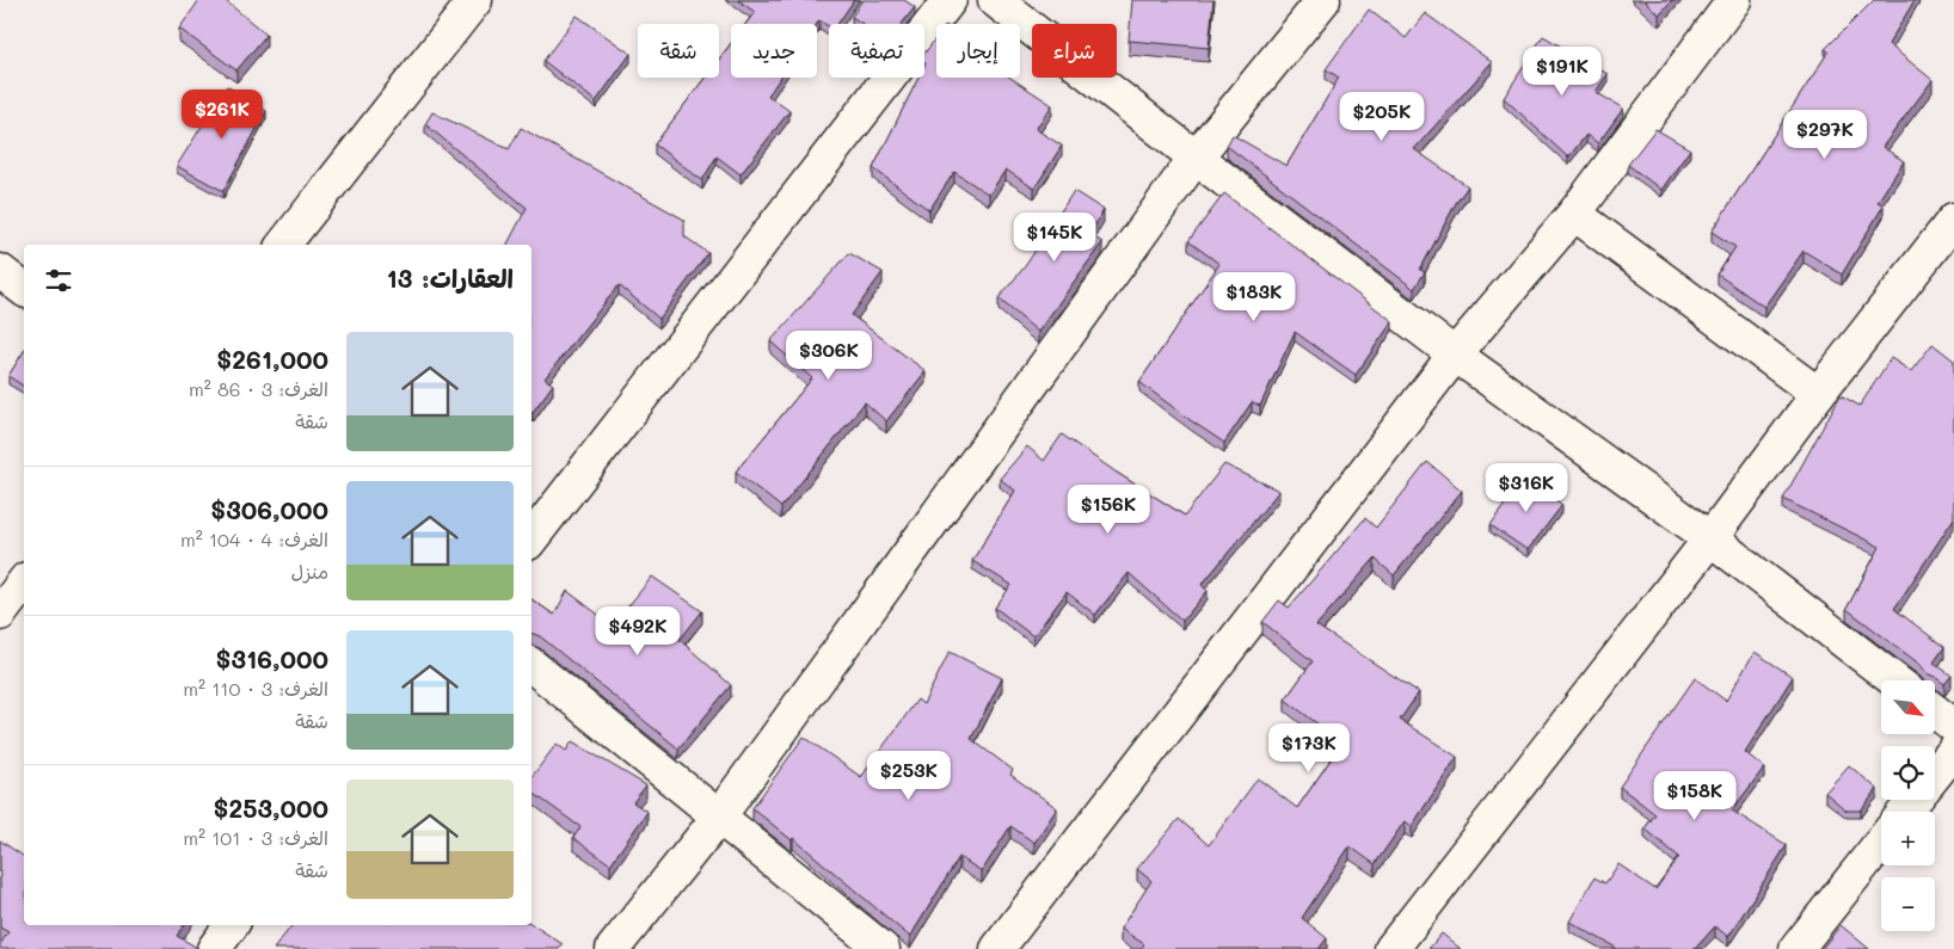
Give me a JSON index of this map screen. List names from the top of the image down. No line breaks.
{"north":"bottom right","page":{"chip":["شراء","إيجار","تصفية","جديد","شقة"],"price":["$191K","$261K","$205K","$297K","$145K","$183K","$306K","$316K","$156K","$492K","$173K","$253K","$158K"],"heading":"العقارات: 13","list":[{"name":"$261,000","note":"الغرف: 3 · 86 m² · شقة"},{"name":"$306,000","note":"الغرف: 4 · 104 m² · منزل"},{"name":"$316,000","note":"الغرف: 3 · 110 m² · شقة"},{"name":"$253,000","note":"الغرف: 3 · 101 m² · شقة"}],"map_buttons":["+","−"]}}
